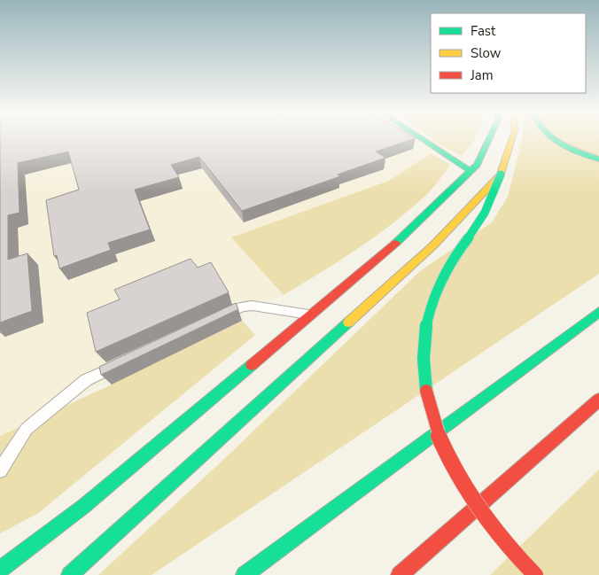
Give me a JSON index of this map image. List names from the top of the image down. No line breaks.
{"legend":["Fast","Slow","Jam"]}
